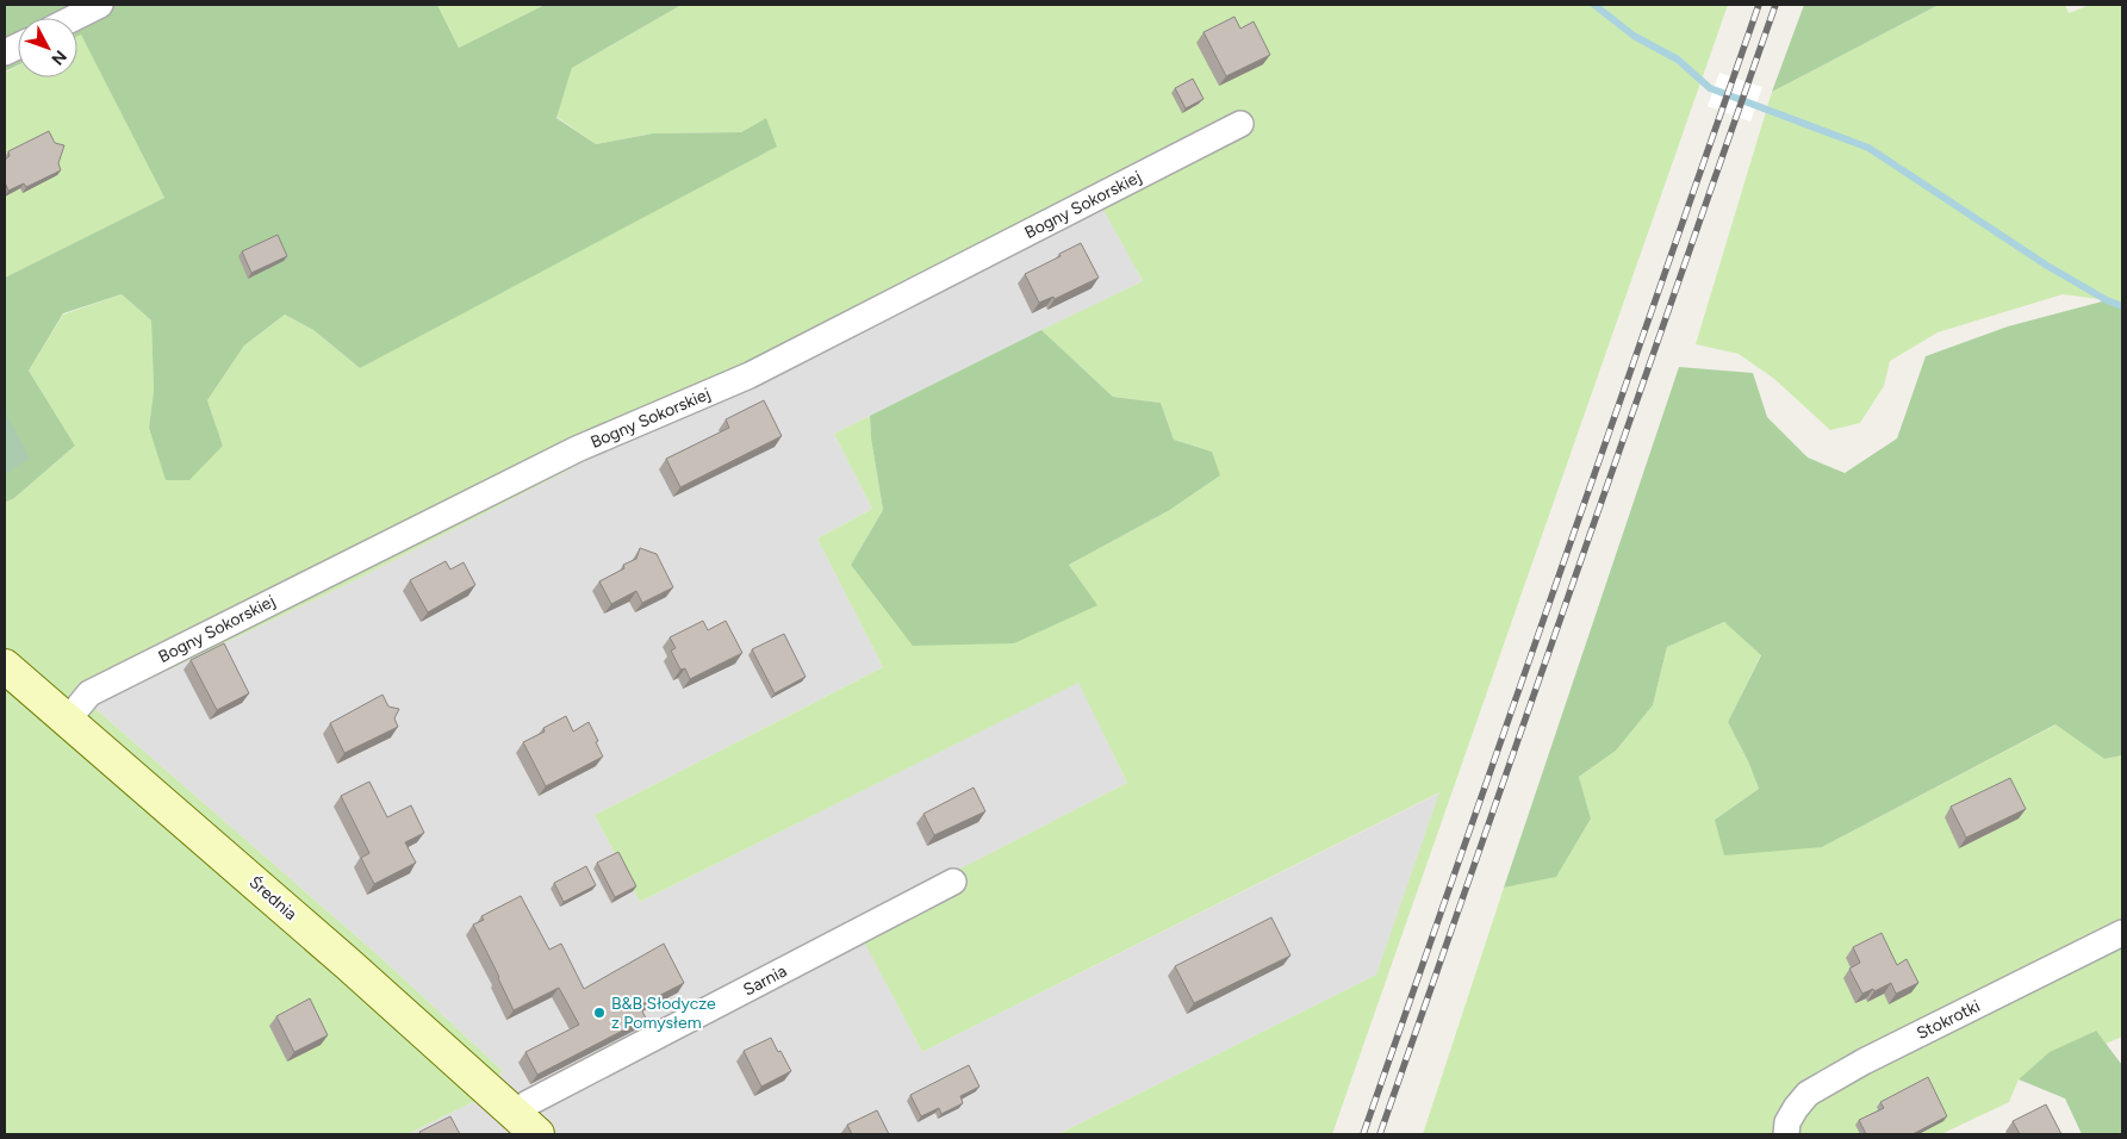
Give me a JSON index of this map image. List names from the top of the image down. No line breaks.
{"streets":{"street":["Bogny Sokorskiej","Średnia","Sarnia","Stokrotki"]},"crossings":[["Bogny Sokorskiej","Średnia"],["Średnia","Sarnia"]],"places":["B&B Słodycze z Pomysłem"],"north":"bottom right"}
